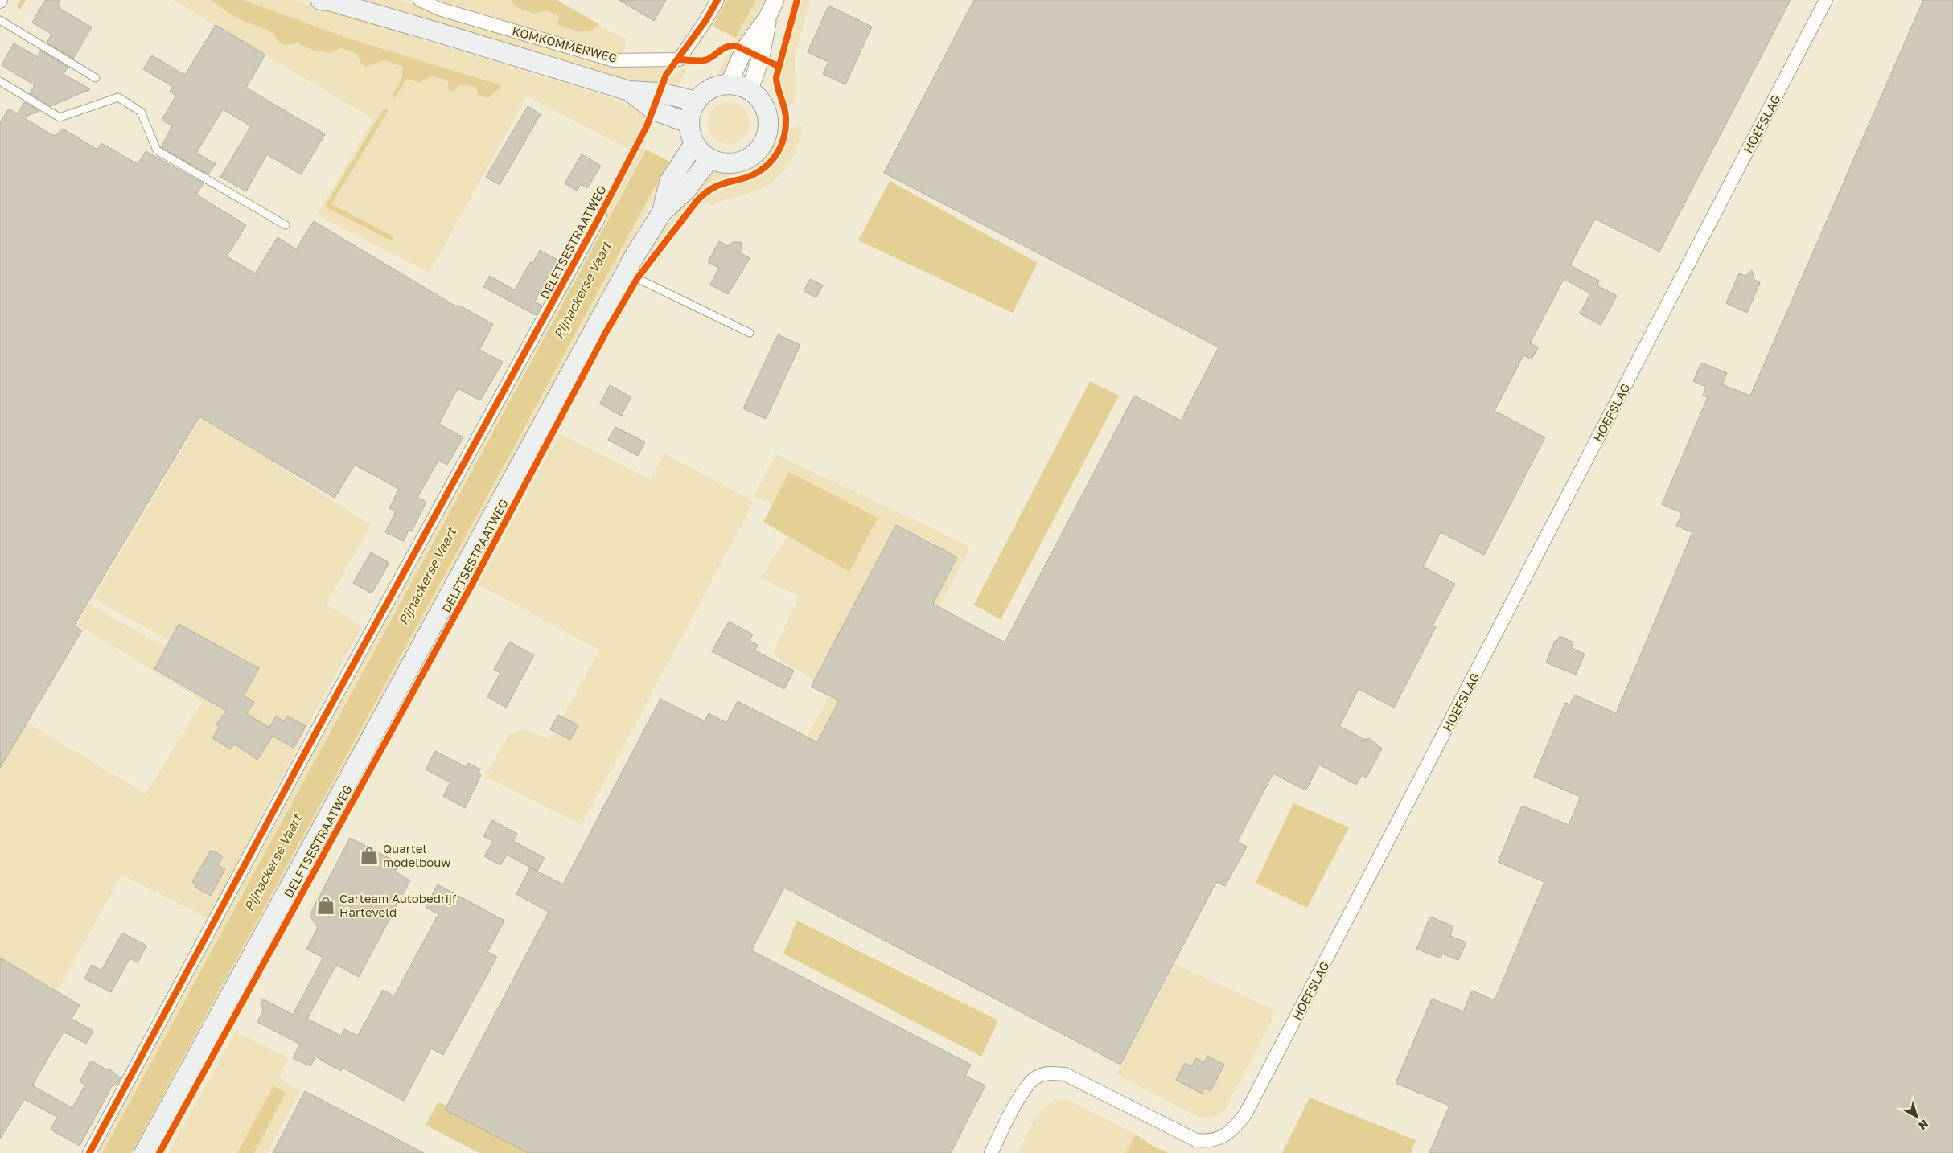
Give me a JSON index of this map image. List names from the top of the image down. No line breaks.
{"streets":{"main road":["KOMKOMMERWEG","DELFTSESTRAATWEG"],"street":["HOEFSLAG"]},"crossings":[["KOMKOMMERWEG","DELFTSESTRAATWEG"]],"water":["Pijnackerse Vaart"],"places":{"shop":["Quartel modelbouw","Carteam Autobedrijf Harteveld"]},"north":"bottom right"}
